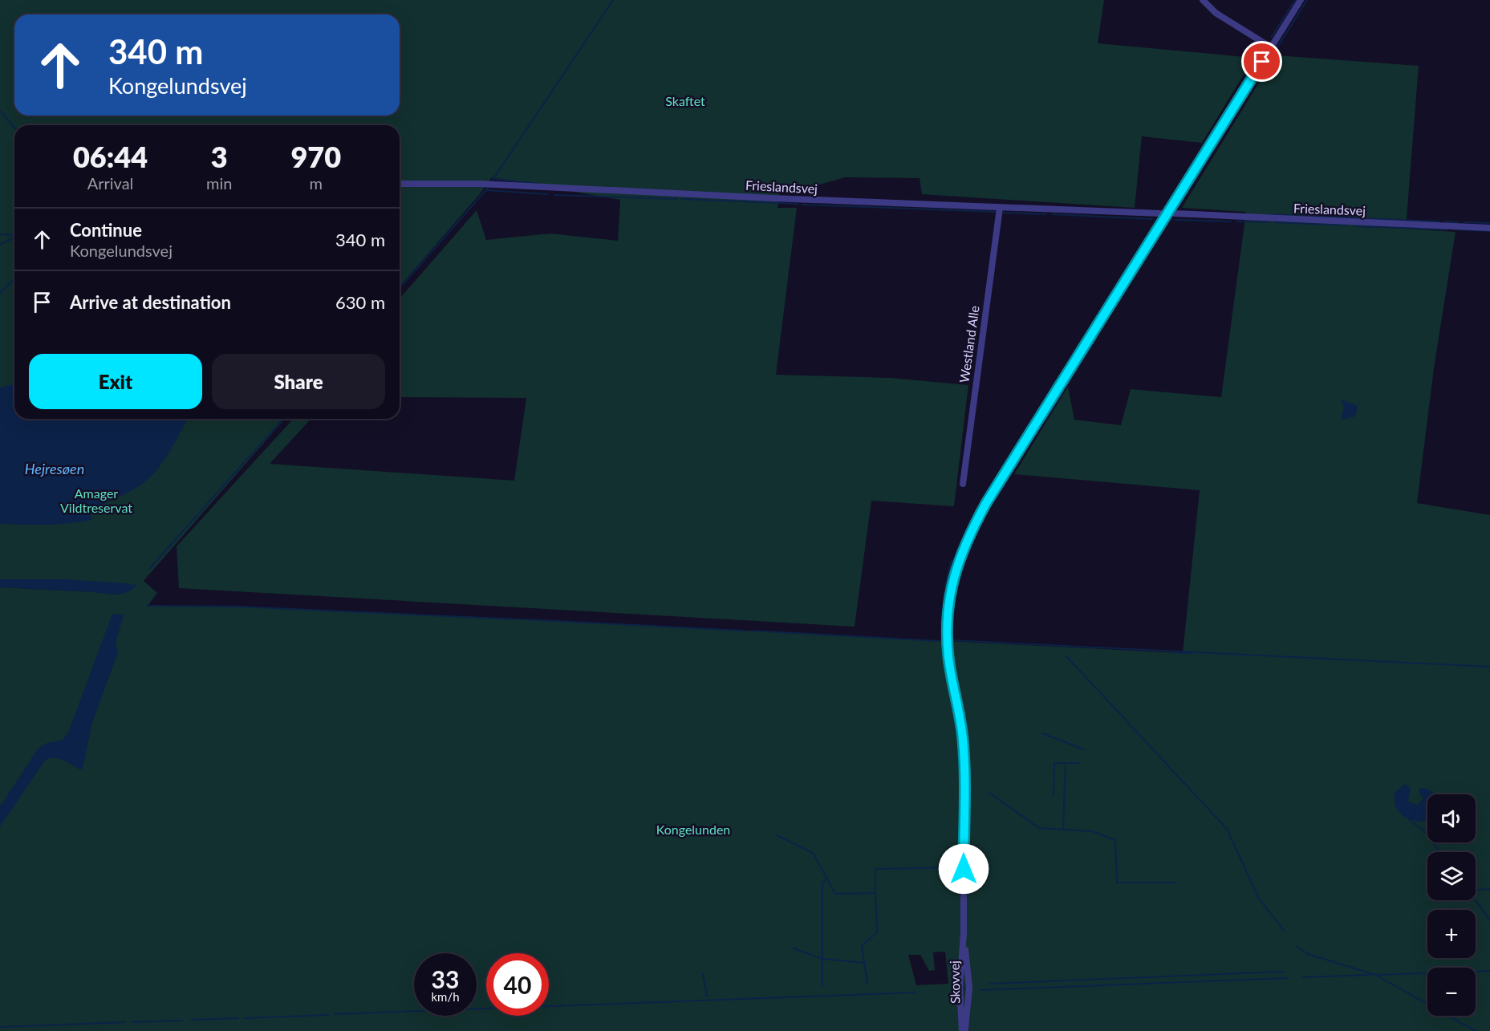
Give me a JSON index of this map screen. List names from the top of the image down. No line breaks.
{"streets":{"street":["Frieslandsvej","Westland Alle","Skovvej"]},"crossings":[["Frieslandsvej","Westland Alle"],["Frieslandsvej","Skovvej"]],"water":["Hejresøen"],"parks":["Skaftet","Amager Vildtreservat","Kongelunden"],"page":{"turn":["340 m","Kongelundsvej"],"eta":["06:44","Arrival","3","min","970","m"],"list":[{"name":"Continue","note":"Kongelundsvej","value":"340 m"},{"name":"Arrive at destination","value":"630 m"}],"buttons":["Exit","Share"],"map_buttons":["+","−"],"speed":"33 km/h","limit":"40"}}
